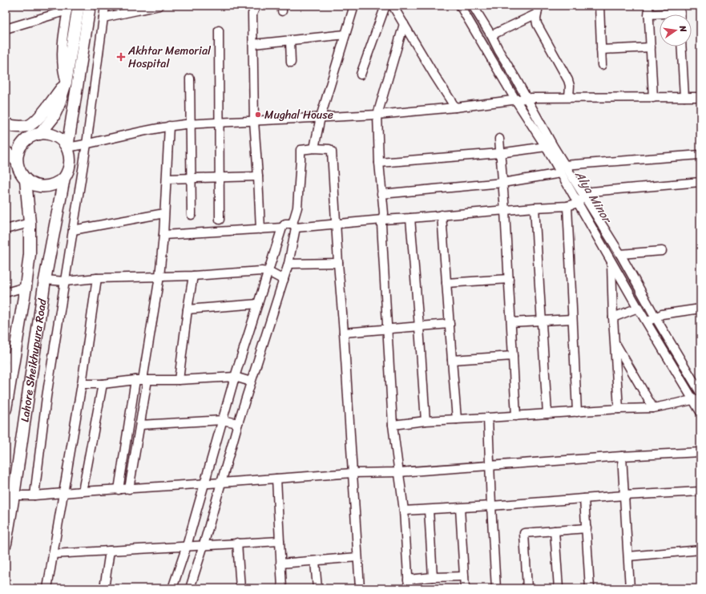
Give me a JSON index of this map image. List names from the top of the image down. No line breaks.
{"streets":{"highway":["Lahore Sheikhupura Road"]},"water":["Alya Minor"],"places":{"health":["Akhtar Memorial Hospital"],"other":["Mughal House"]},"north":"right"}
